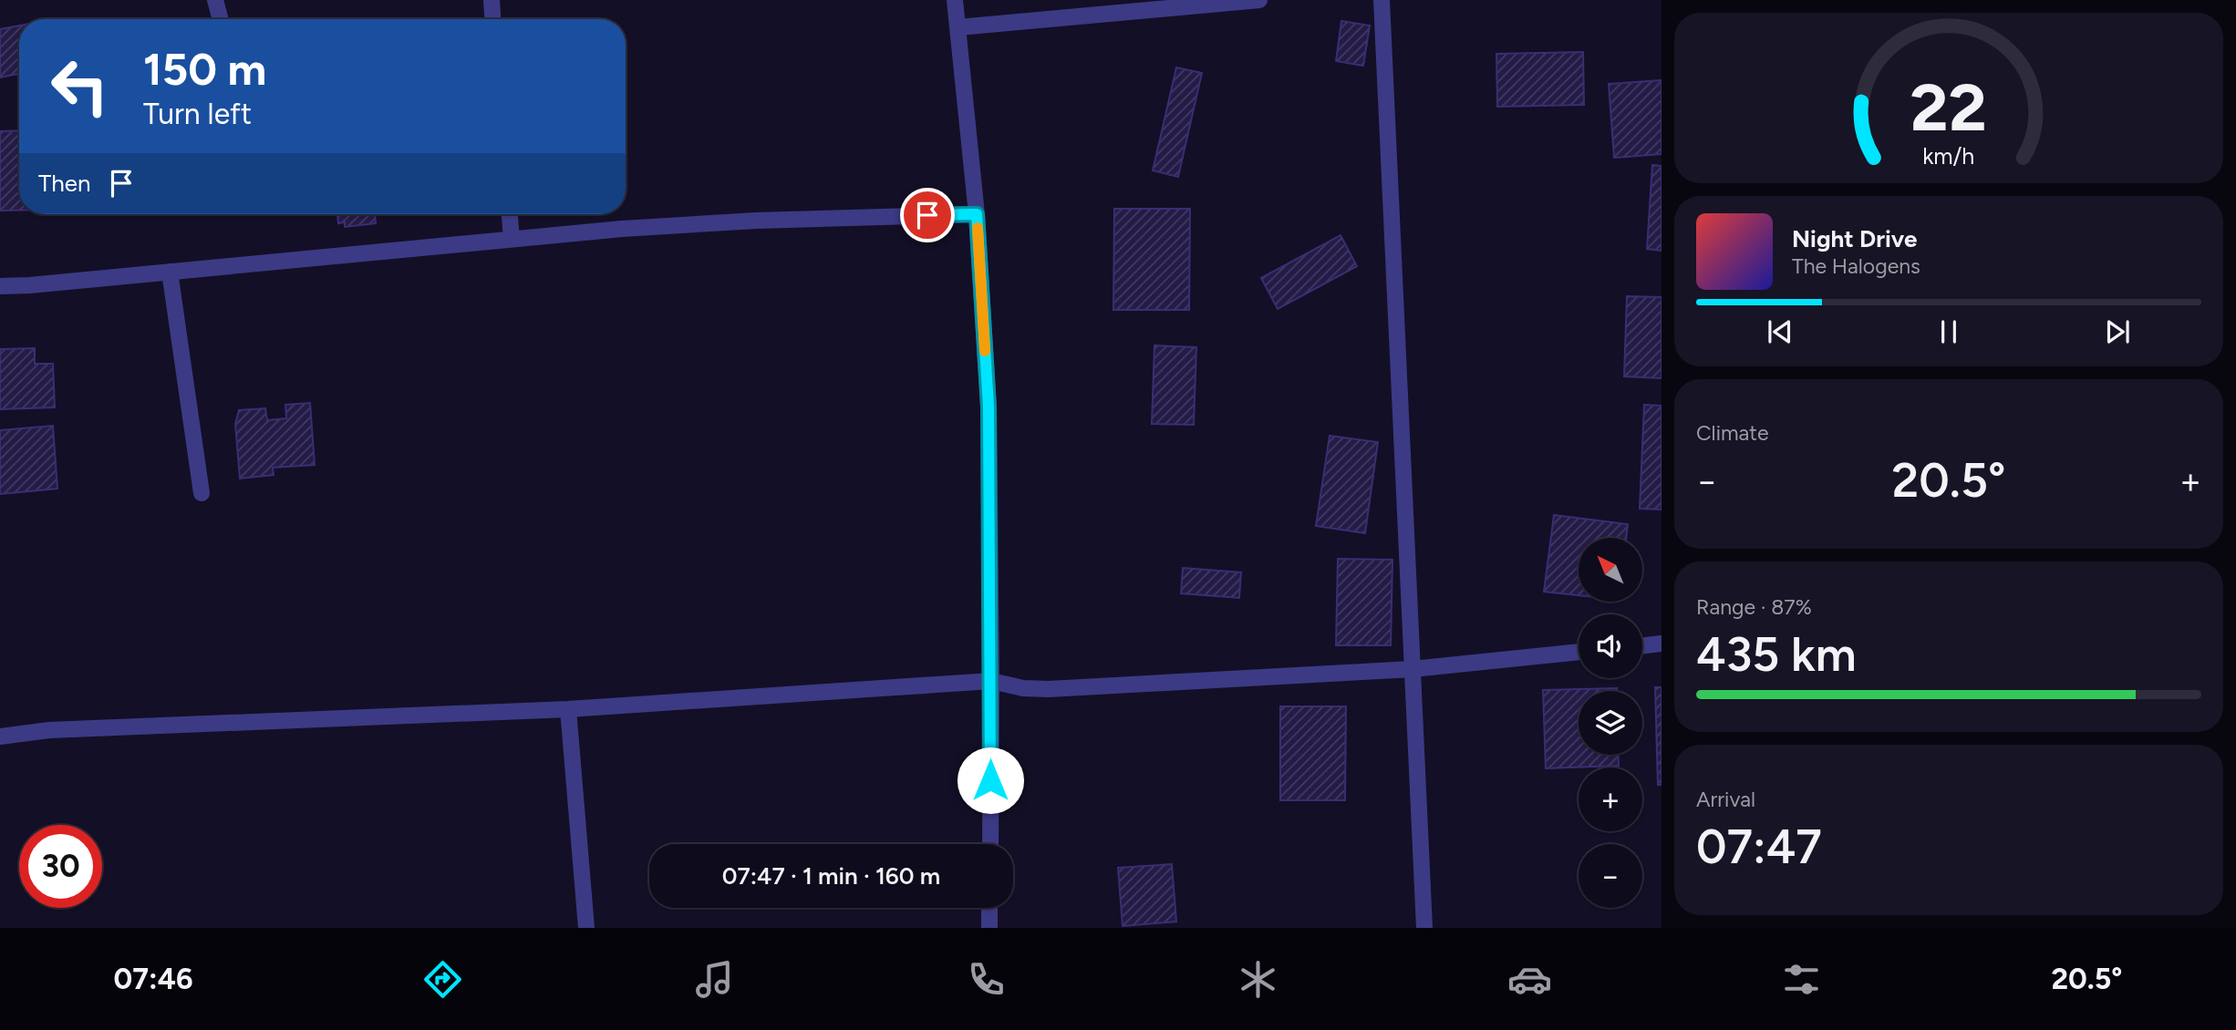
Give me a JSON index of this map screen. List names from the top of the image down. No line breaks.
{"north":"top left","page":{"turn":["150 m","Turn left"],"then":"Then","song":["Night Drive","The Halogens"],"tile":["Climate",["Range · 87%","435 km"],["Arrival","07:47"]],"heat":["−","20.5°","+"],"map_buttons":["+","−"],"limit":"30","trip":"07:47 · 1 min · 160 m","tabs":["07:46","20.5°"],"gauge":["22","km/h"]}}
